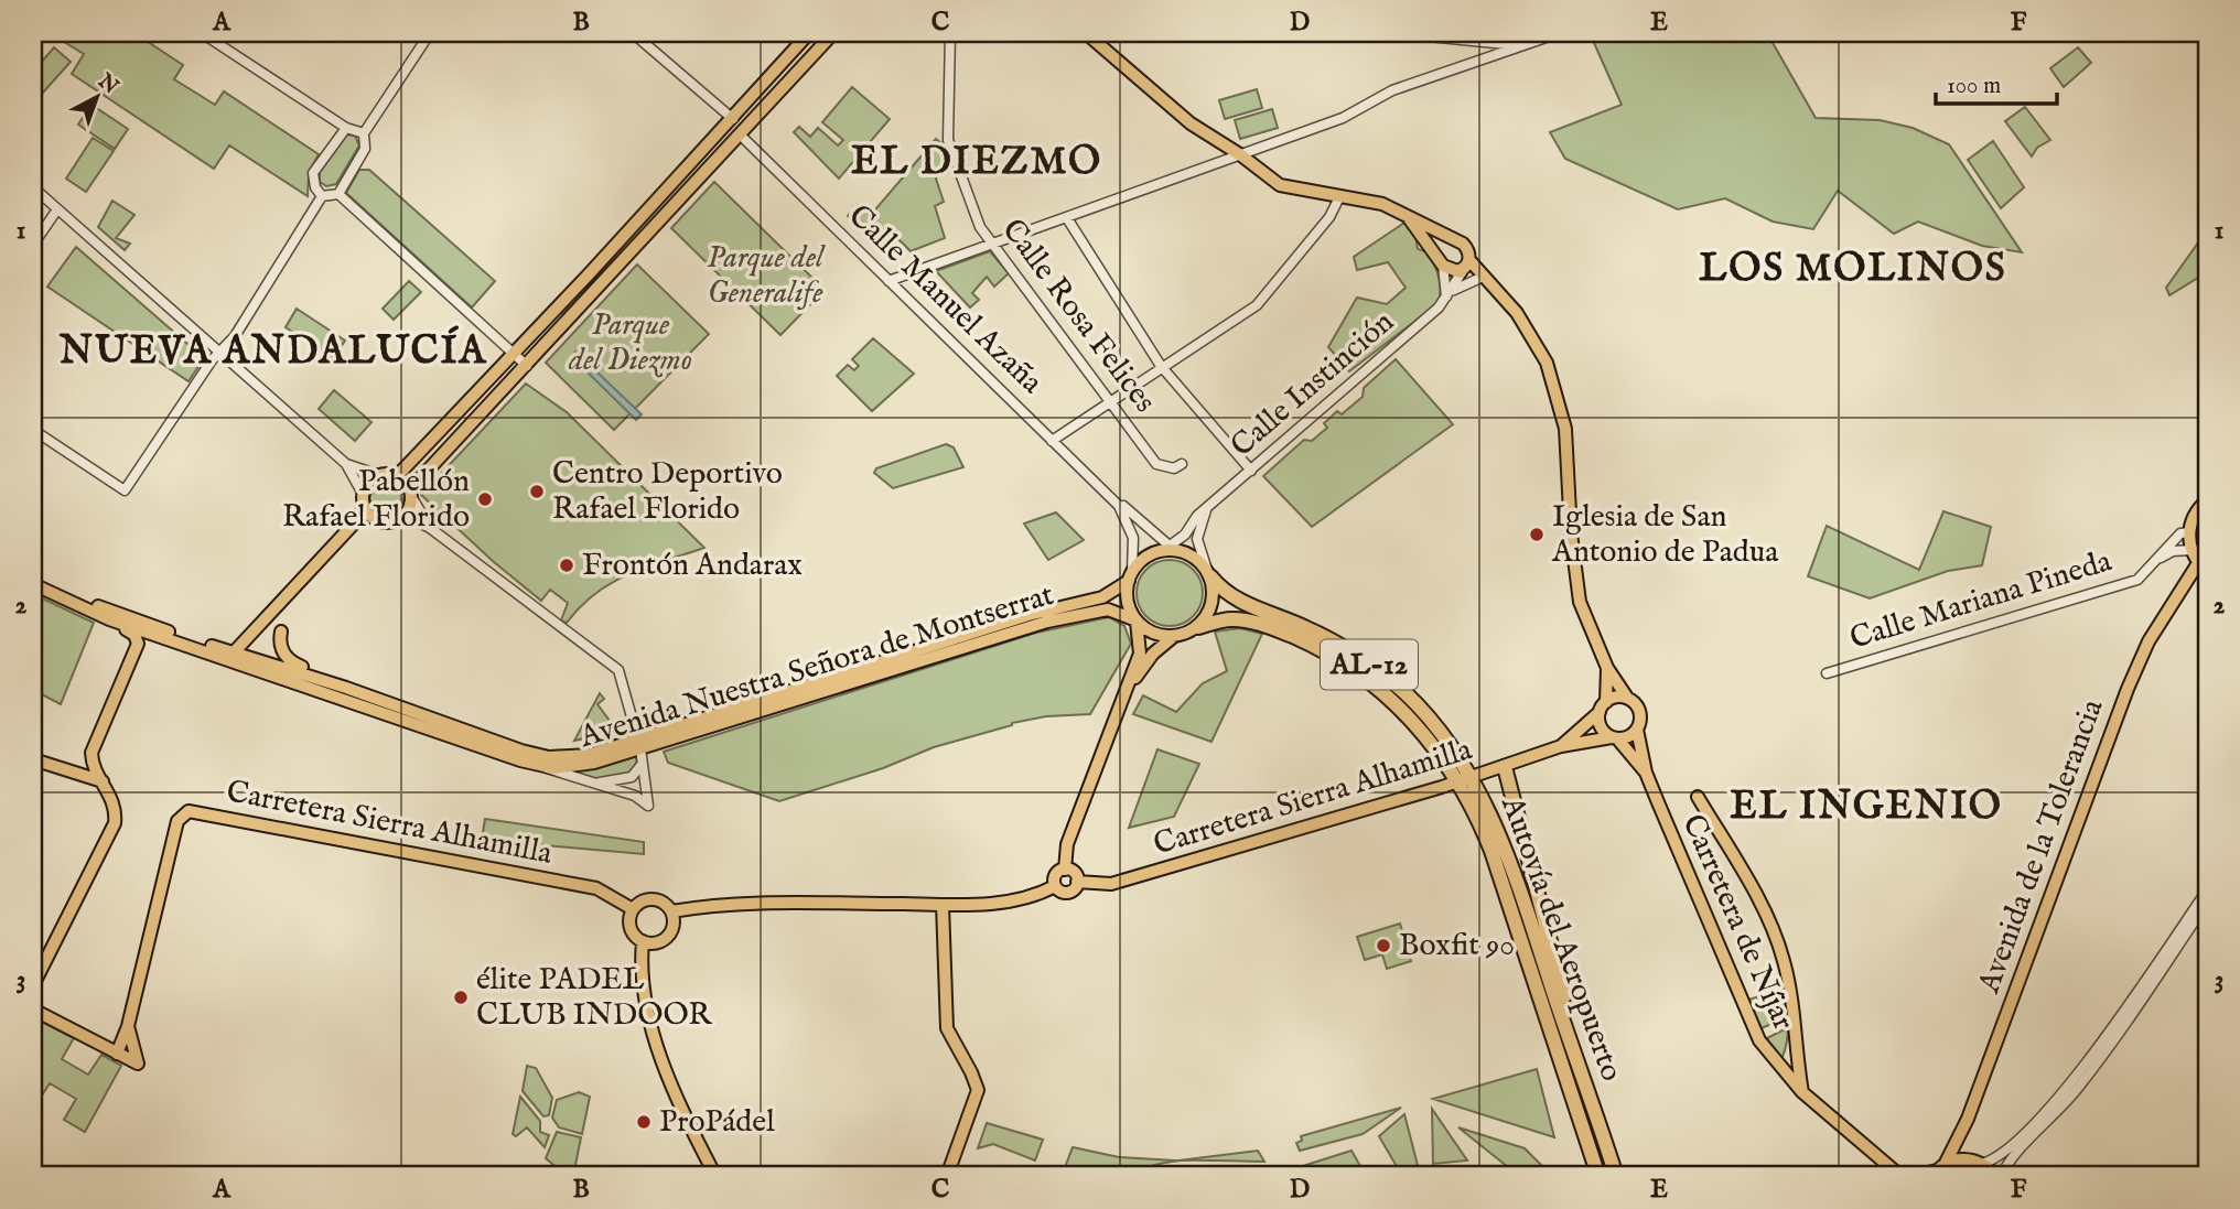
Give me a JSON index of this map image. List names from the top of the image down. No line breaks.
{"streets":{"highway":["AL-12","Autovía del Aeropuerto"],"main road":["Avenida Nuestra Señora de Montserrat","Carretera Sierra Alhamilla","Avenida de la Tolerancia","Carretera de Níjar"],"street":["Calle Manuel Azaña","Calle Rosa Felices","Calle Instinción","Calle Mariana Pineda"]},"crossings":[["Calle Manuel Azaña","Calle Instinción"],["Calle Manuel Azaña","Avenida Nuestra Señora de Montserrat"],["Calle Manuel Azaña","Autovía del Aeropuerto"],["Calle Instinción","Avenida Nuestra Señora de Montserrat"],["Calle Instinción","Autovía del Aeropuerto"],["Avenida Nuestra Señora de Montserrat","Autovía del Aeropuerto"],["Carretera Sierra Alhamilla","Carretera de Níjar"],["Carretera Sierra Alhamilla","Autovía del Aeropuerto"],["Avenida de la Tolerancia","Carretera de Níjar"]],"districts":["EL DIEZMO","LOS MOLINOS","NUEVA ANDALUCÍA","EL INGENIO"],"parks":["Parque del Generalife","Parque del Diezmo"],"places":["Centro Deportivo Rafael Florido","Pabellón Rafael Florido","Iglesia de San Antonio de Padua","Frontón Andarax","Boxfit 90","élite PADEL CLUB INDOOR","ProPádel"],"scale_bar":"100 m","north":"top right","grid":{"columns":["A","B","C","D","E","F"],"rows":["1","2","3"]}}
